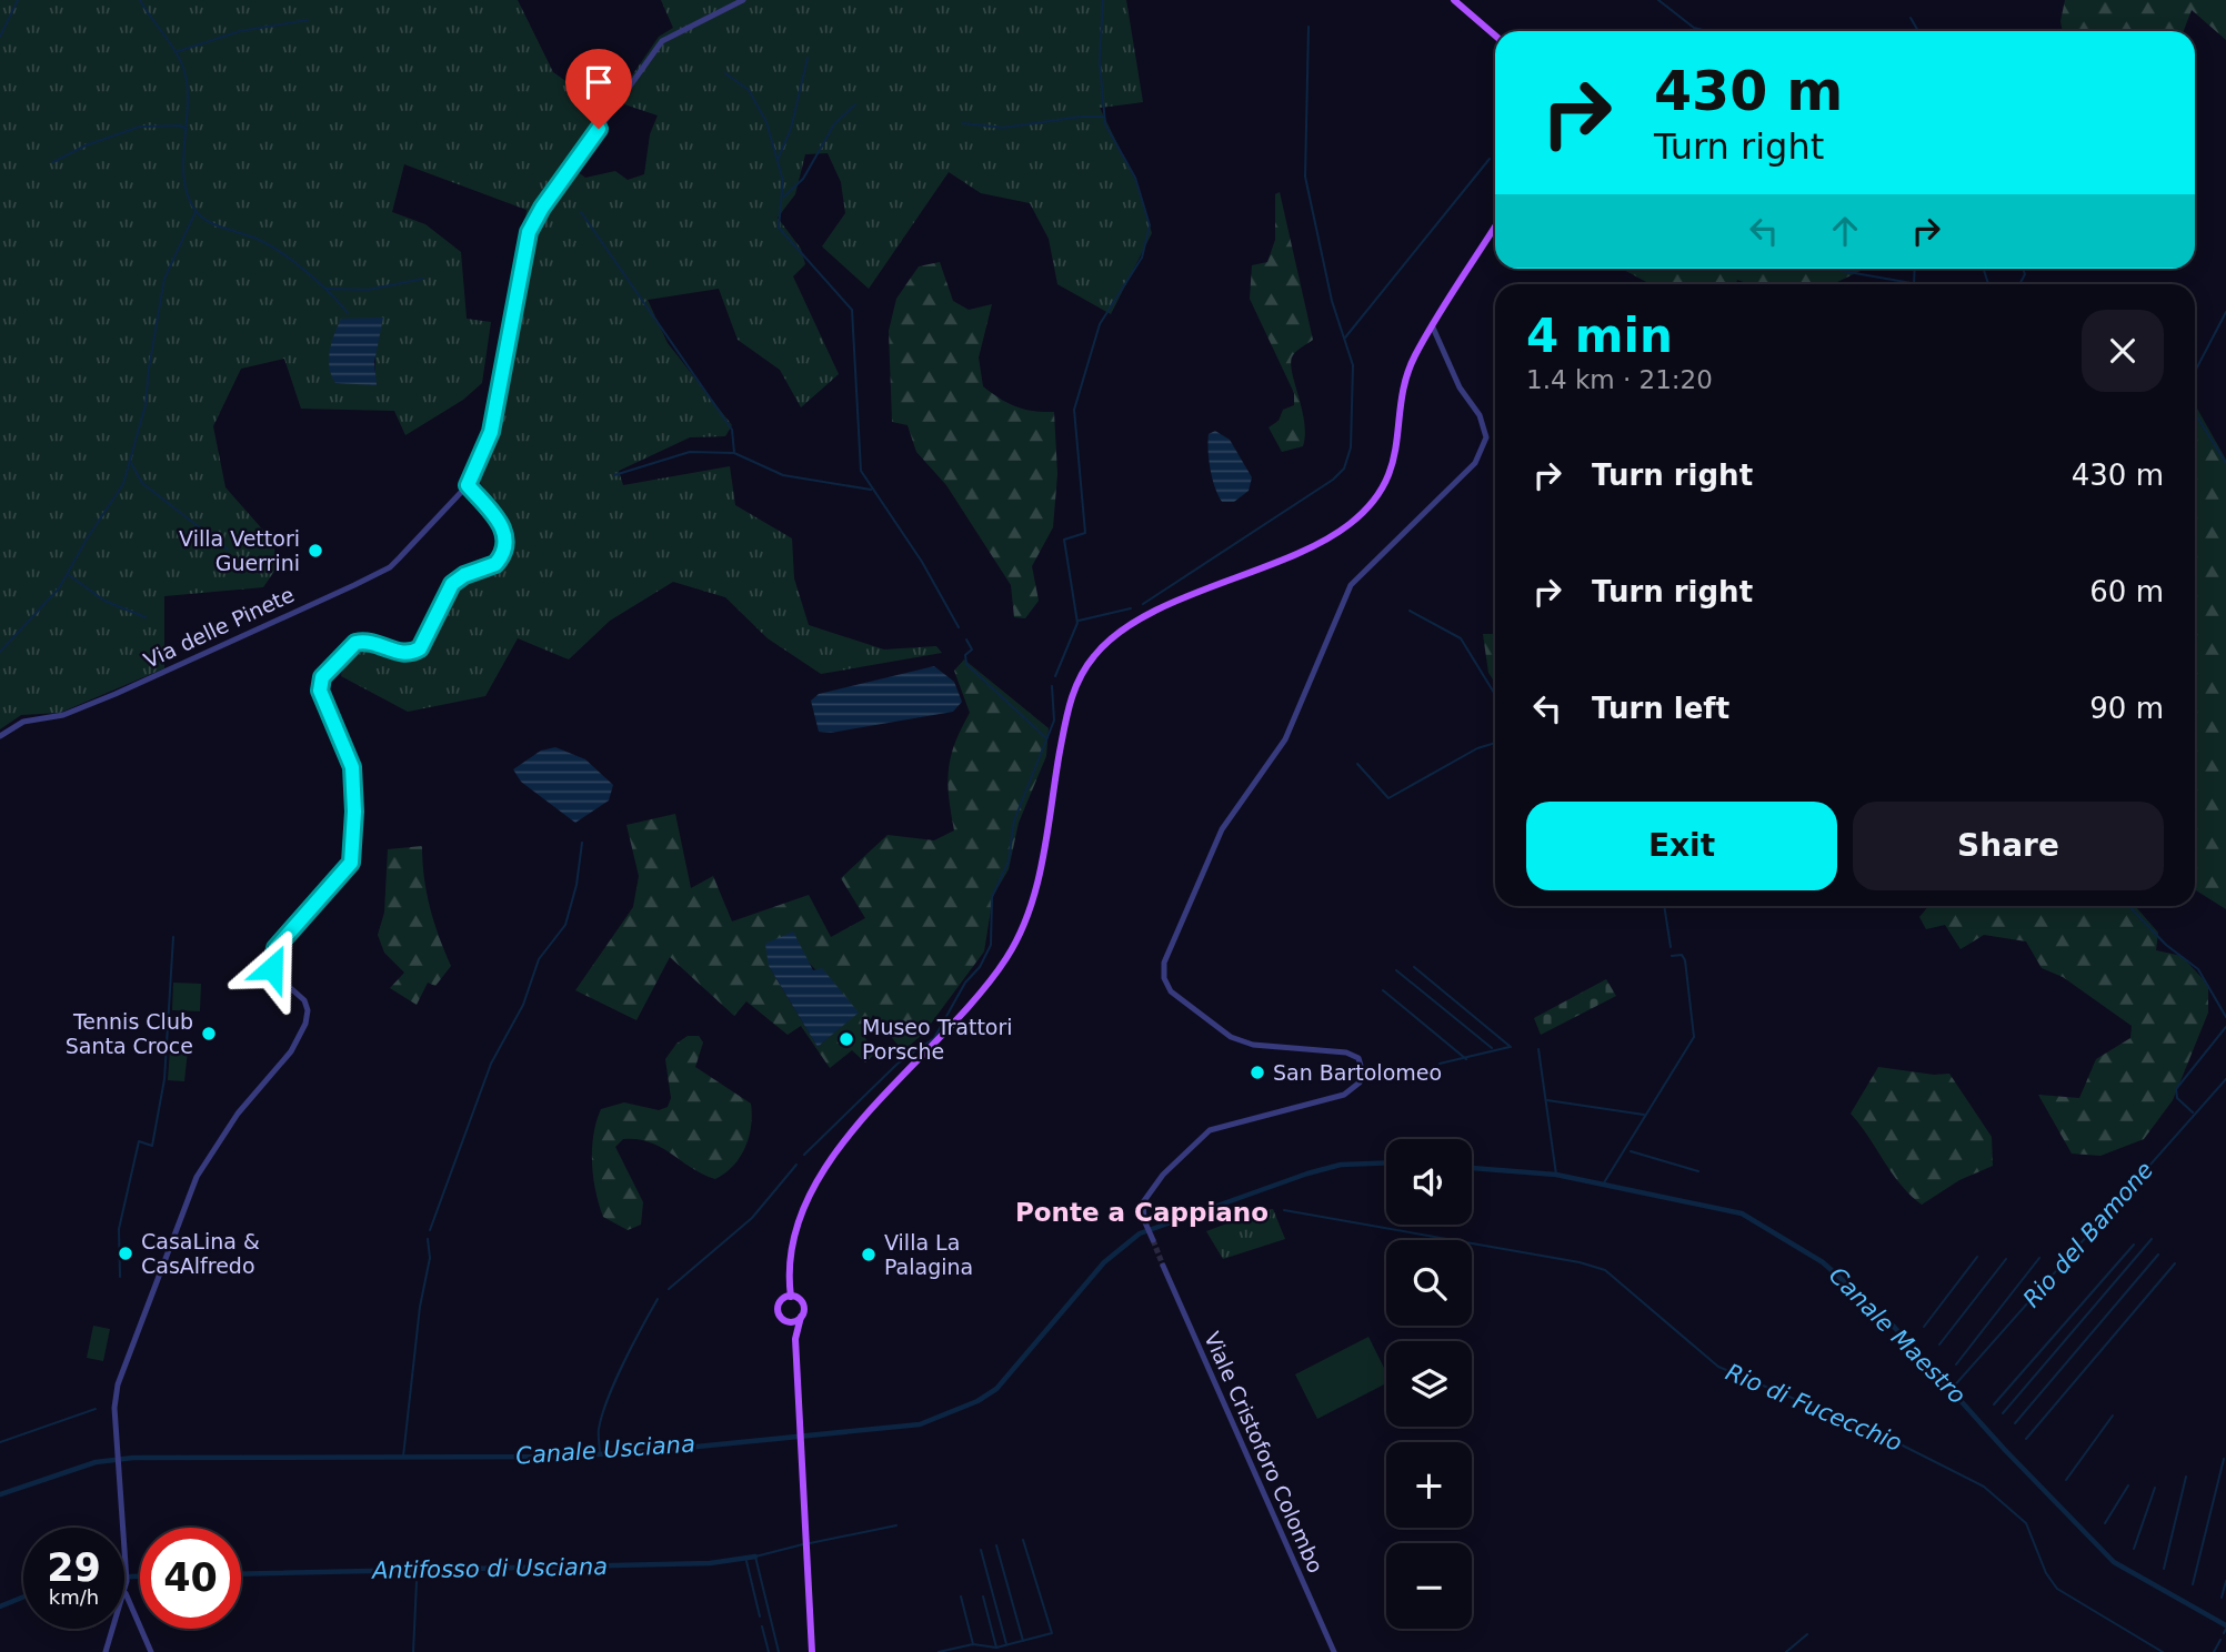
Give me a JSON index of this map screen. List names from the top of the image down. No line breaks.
{"streets":{"street":["Via delle Pinete","Viale Cristoforo Colombo"]},"districts":["Ponte a Cappiano"],"water":["Rio del Bamone","Canale Maestro","Rio di Fucecchio","Canale Usciana","Antifosso di Usciana"],"places":["Villa Vettori Guerrini","Tennis Club Santa Croce","Museo Trattori Porsche","San Bartolomeo","CasaLina & CasAlfredo","Villa La Palagina"],"page":{"turn":["430 m","Turn right"],"heading":["4 min","1.4 km · 21:20"],"list":[{"name":"Turn right","value":"430 m"},{"name":"Turn right","value":"60 m"},{"name":"Turn left","value":"90 m"}],"buttons":["Exit","Share"],"map_buttons":["+","−"],"speed":"29 km/h","limit":"40"}}
